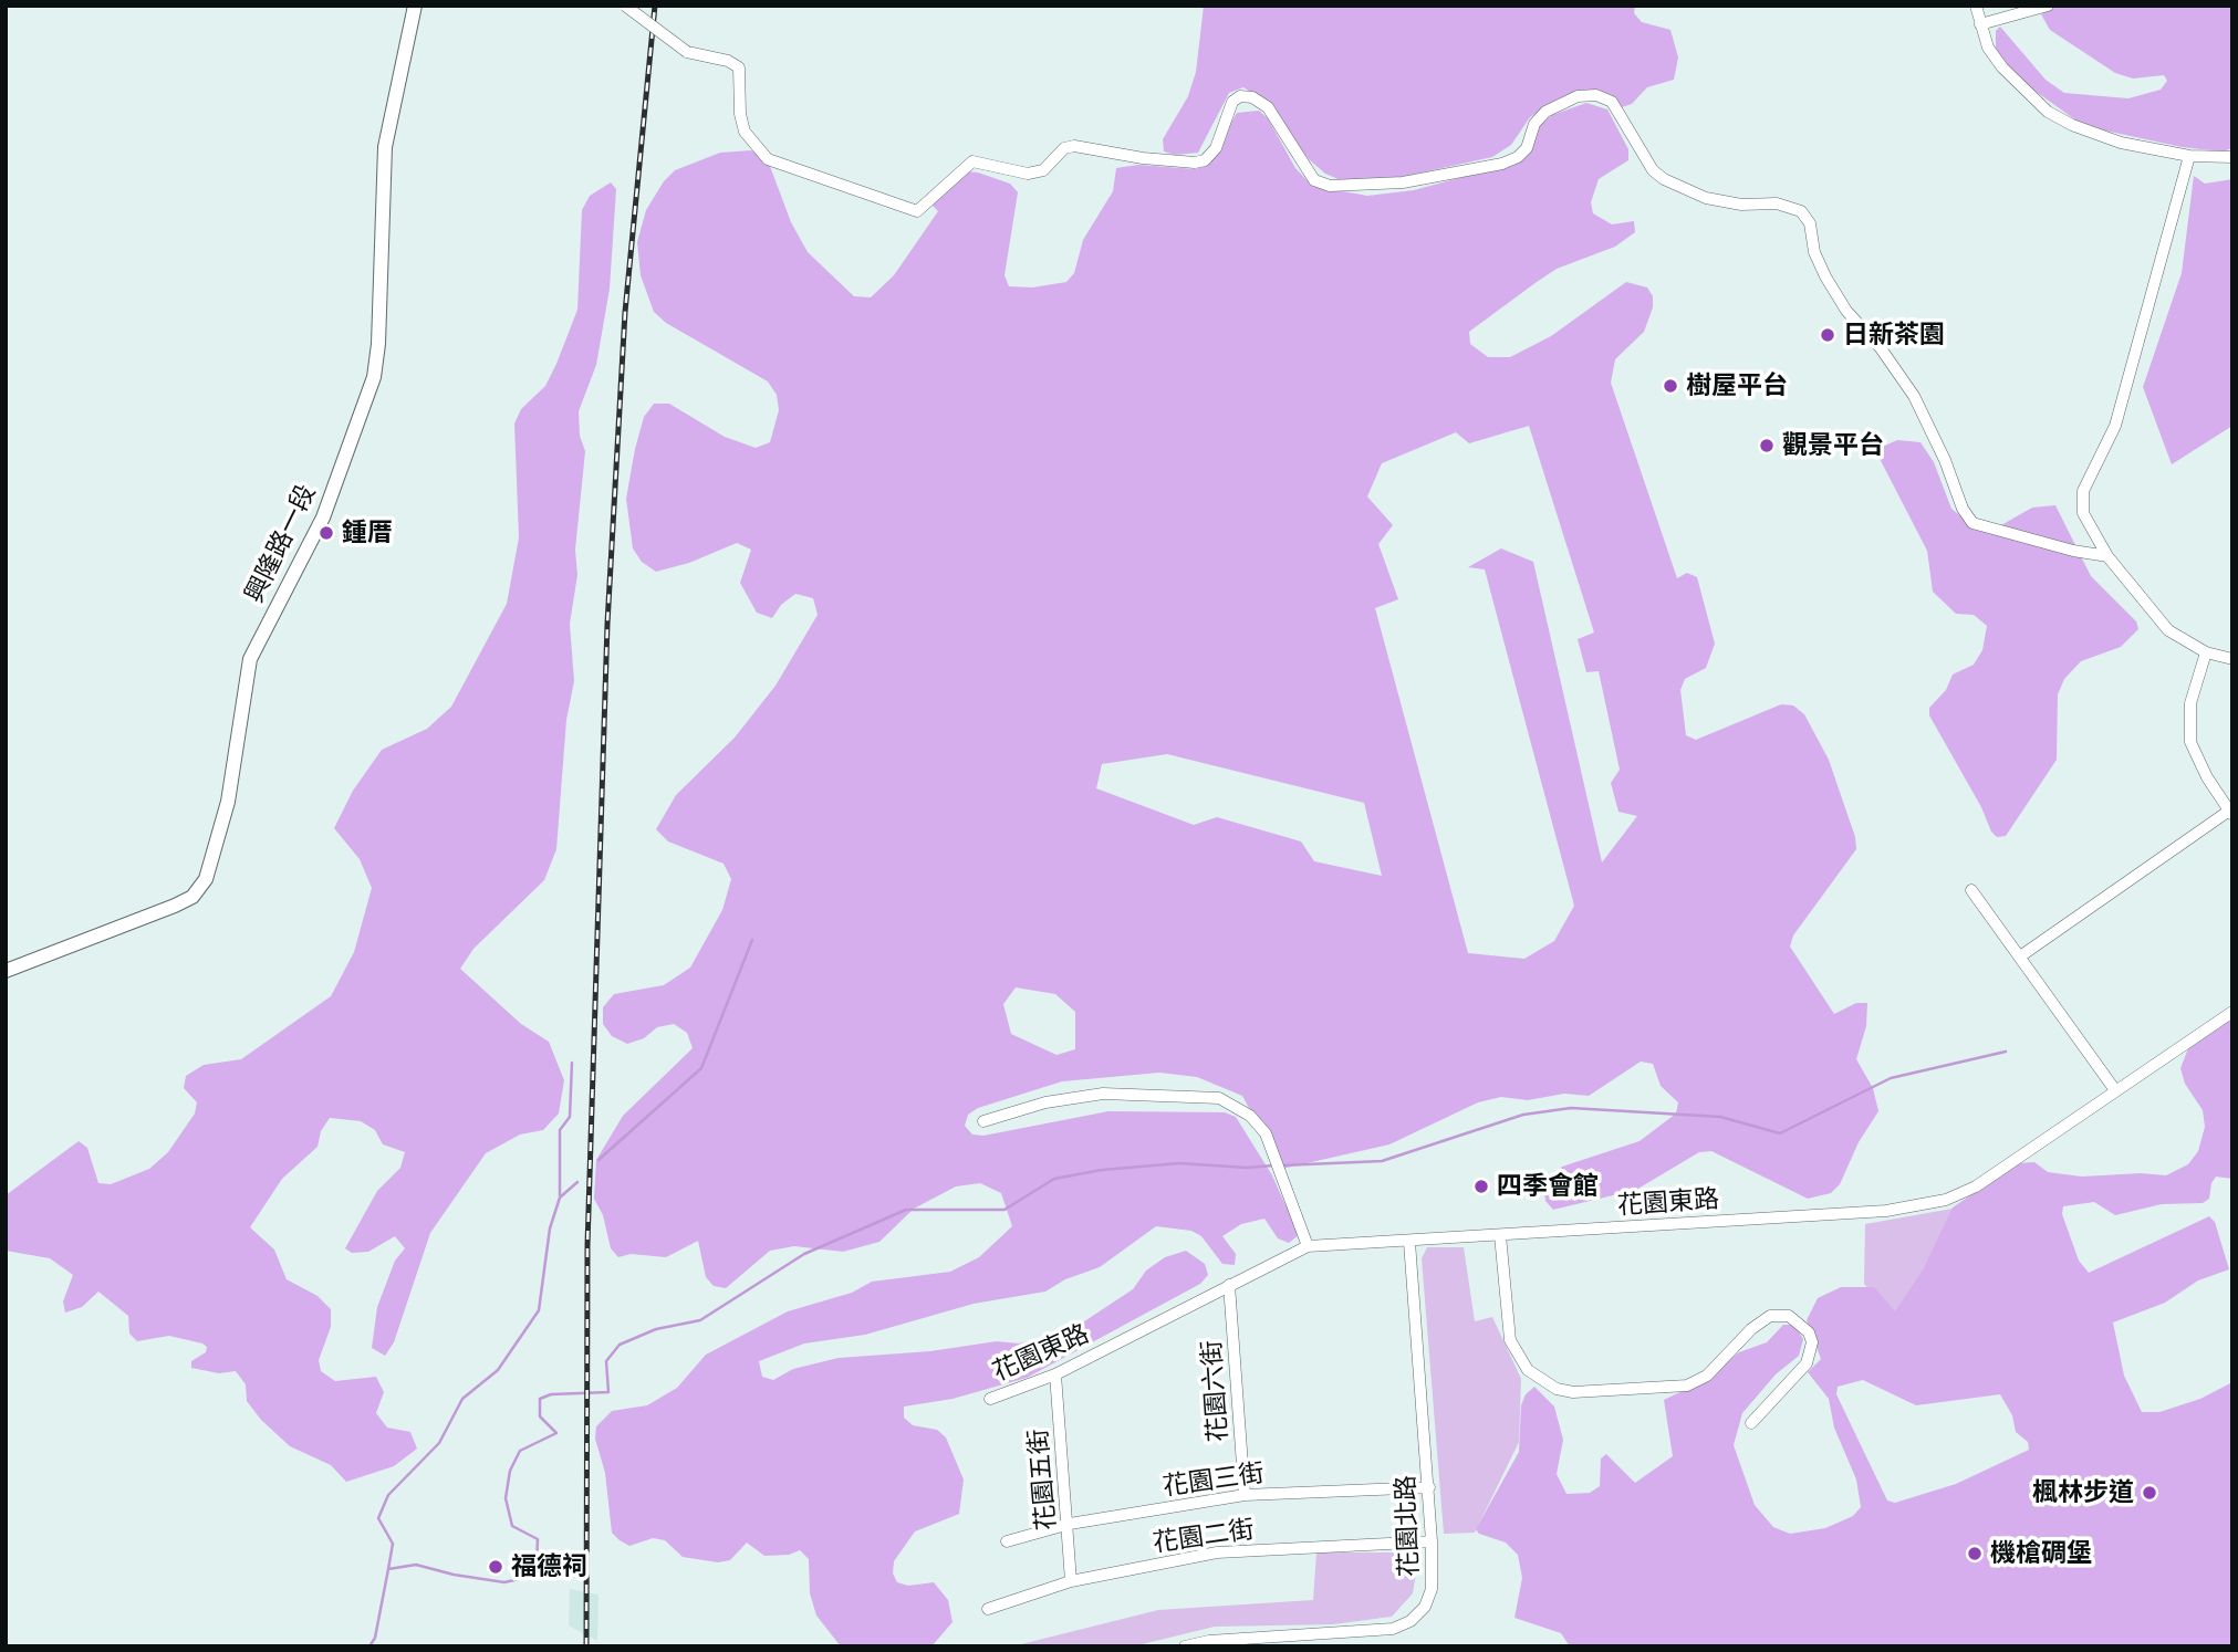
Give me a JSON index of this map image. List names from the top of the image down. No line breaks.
{"streets":{"street":["興隆路一段","花園東路","花園六街","花園五街","花園三街","花園北路","花園二街"]},"crossings":[["花園東路","花園六街"],["花園東路","花園五街"],["花園東路","花園北路"],["花園六街","花園三街"],["花園五街","花園三街"],["花園五街","花園二街"],["花園三街","花園北路"],["花園北路","花園二街"]],"places":["日新茶園","樹屋平台","觀景平台","鍾厝","四季會館","楓林步道","機槍碉堡","福德祠"]}
